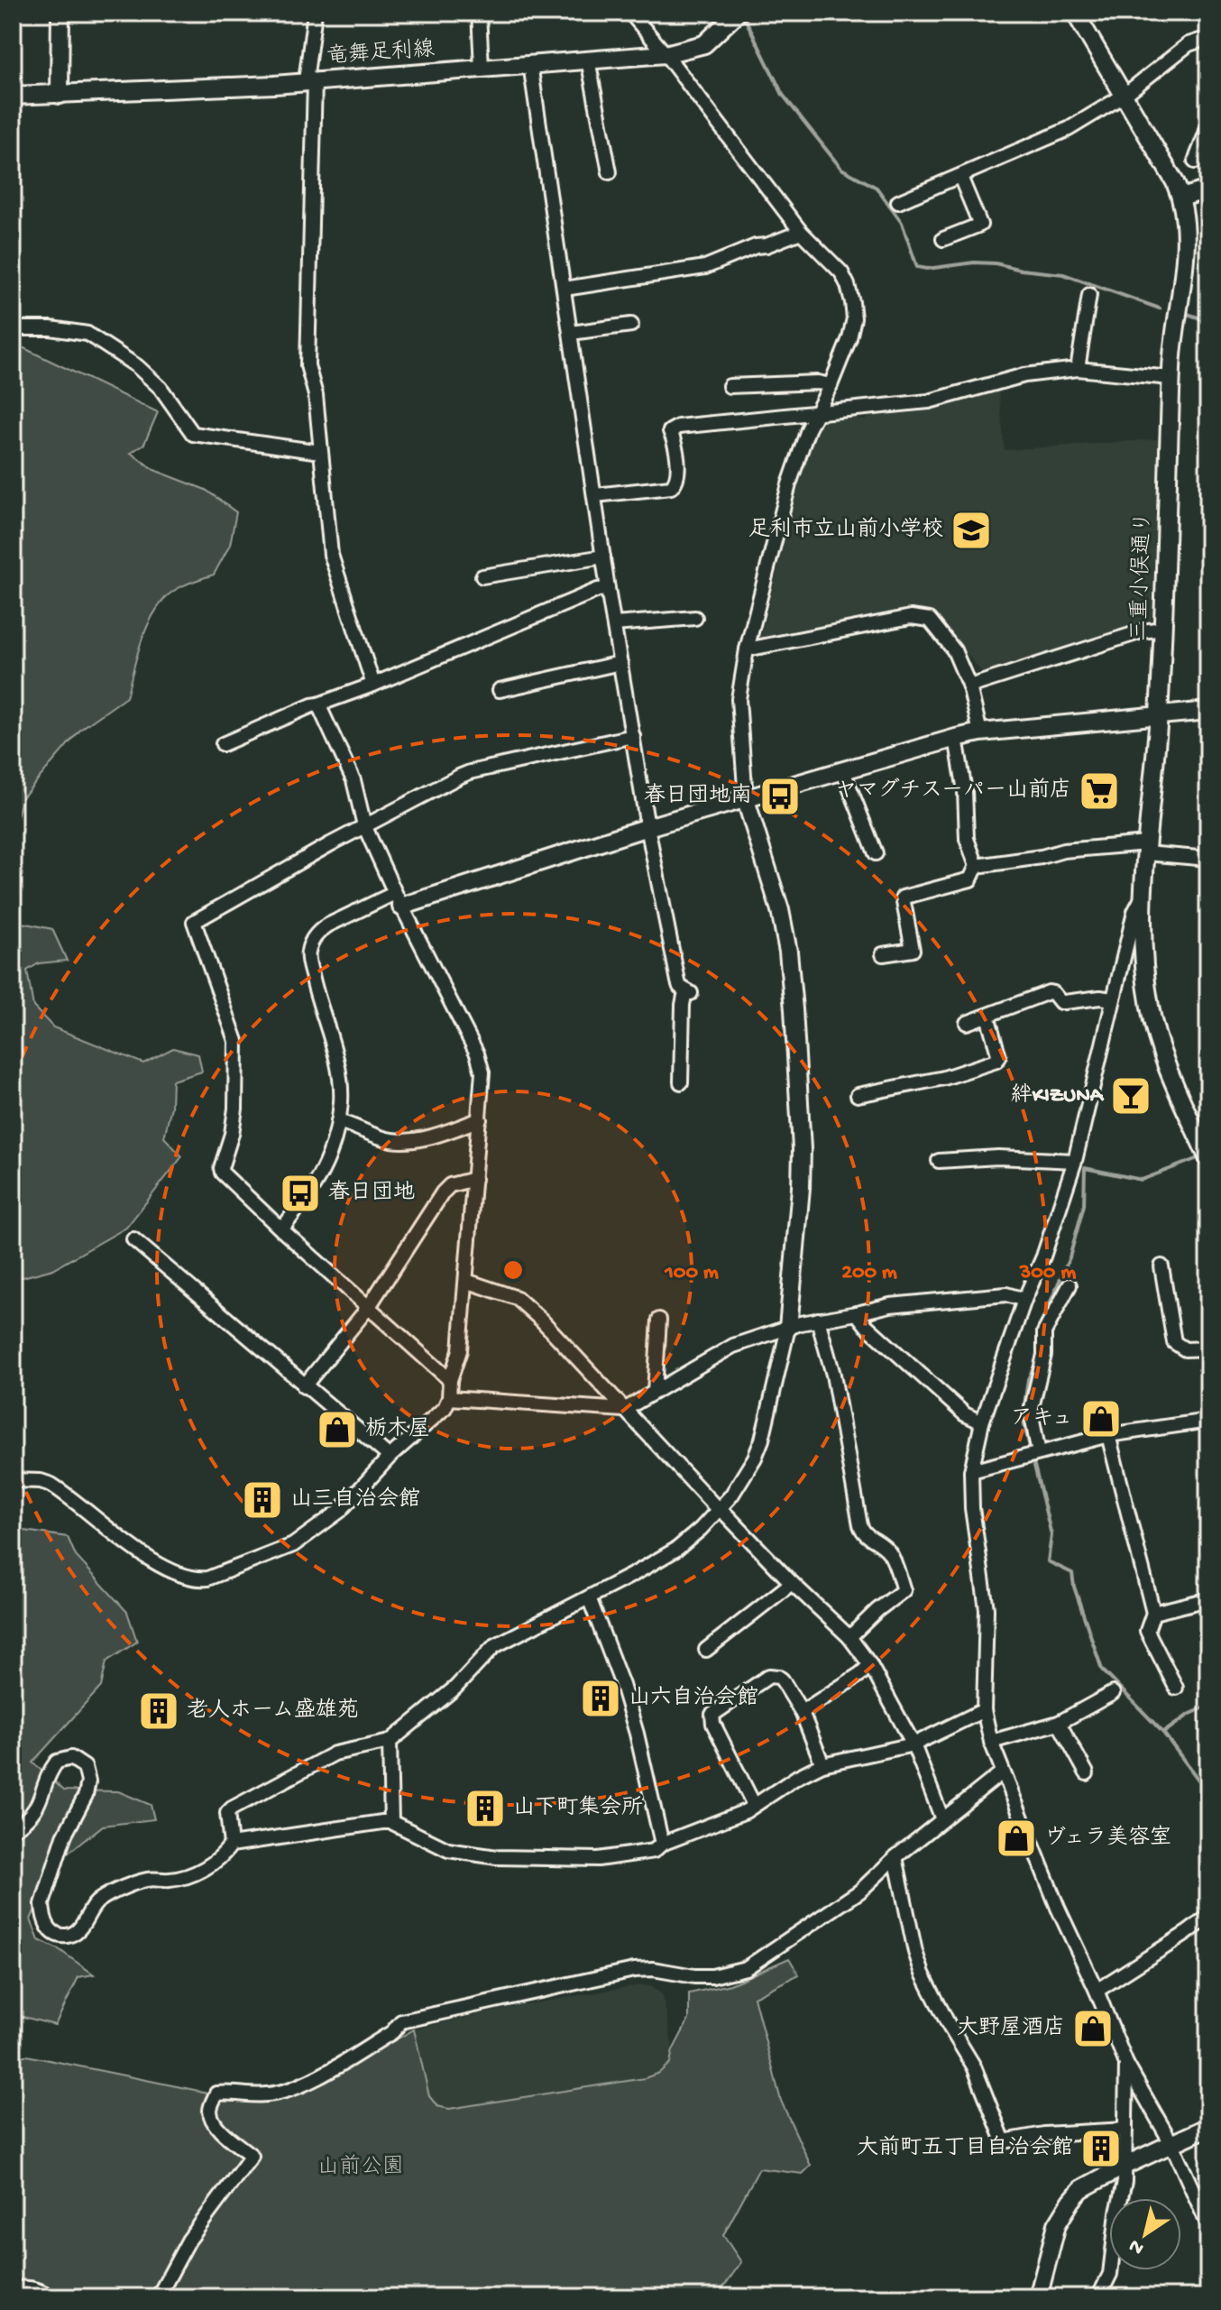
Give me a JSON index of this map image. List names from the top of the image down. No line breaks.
{"streets":{"street":["竜舞足利線","三重小俣通り"]},"parks":["山前公園"],"places":{"school or university":["足利市立山前小学校"],"supermarket":["ヤマグチスーパー山前店"],"bus stop":["春日団地南","春日団地"],"bar":["絆KIZUNA"],"shop":["アキュ","栃木屋","ヴェラ美容室","大野屋酒店"],"building":["山三自治会館","山六自治会館","老人ホーム盛雄苑","山下町集会所","大前町五丁目自治会館"]},"north":"bottom left","rings":["100 m","200 m","300 m"]}
